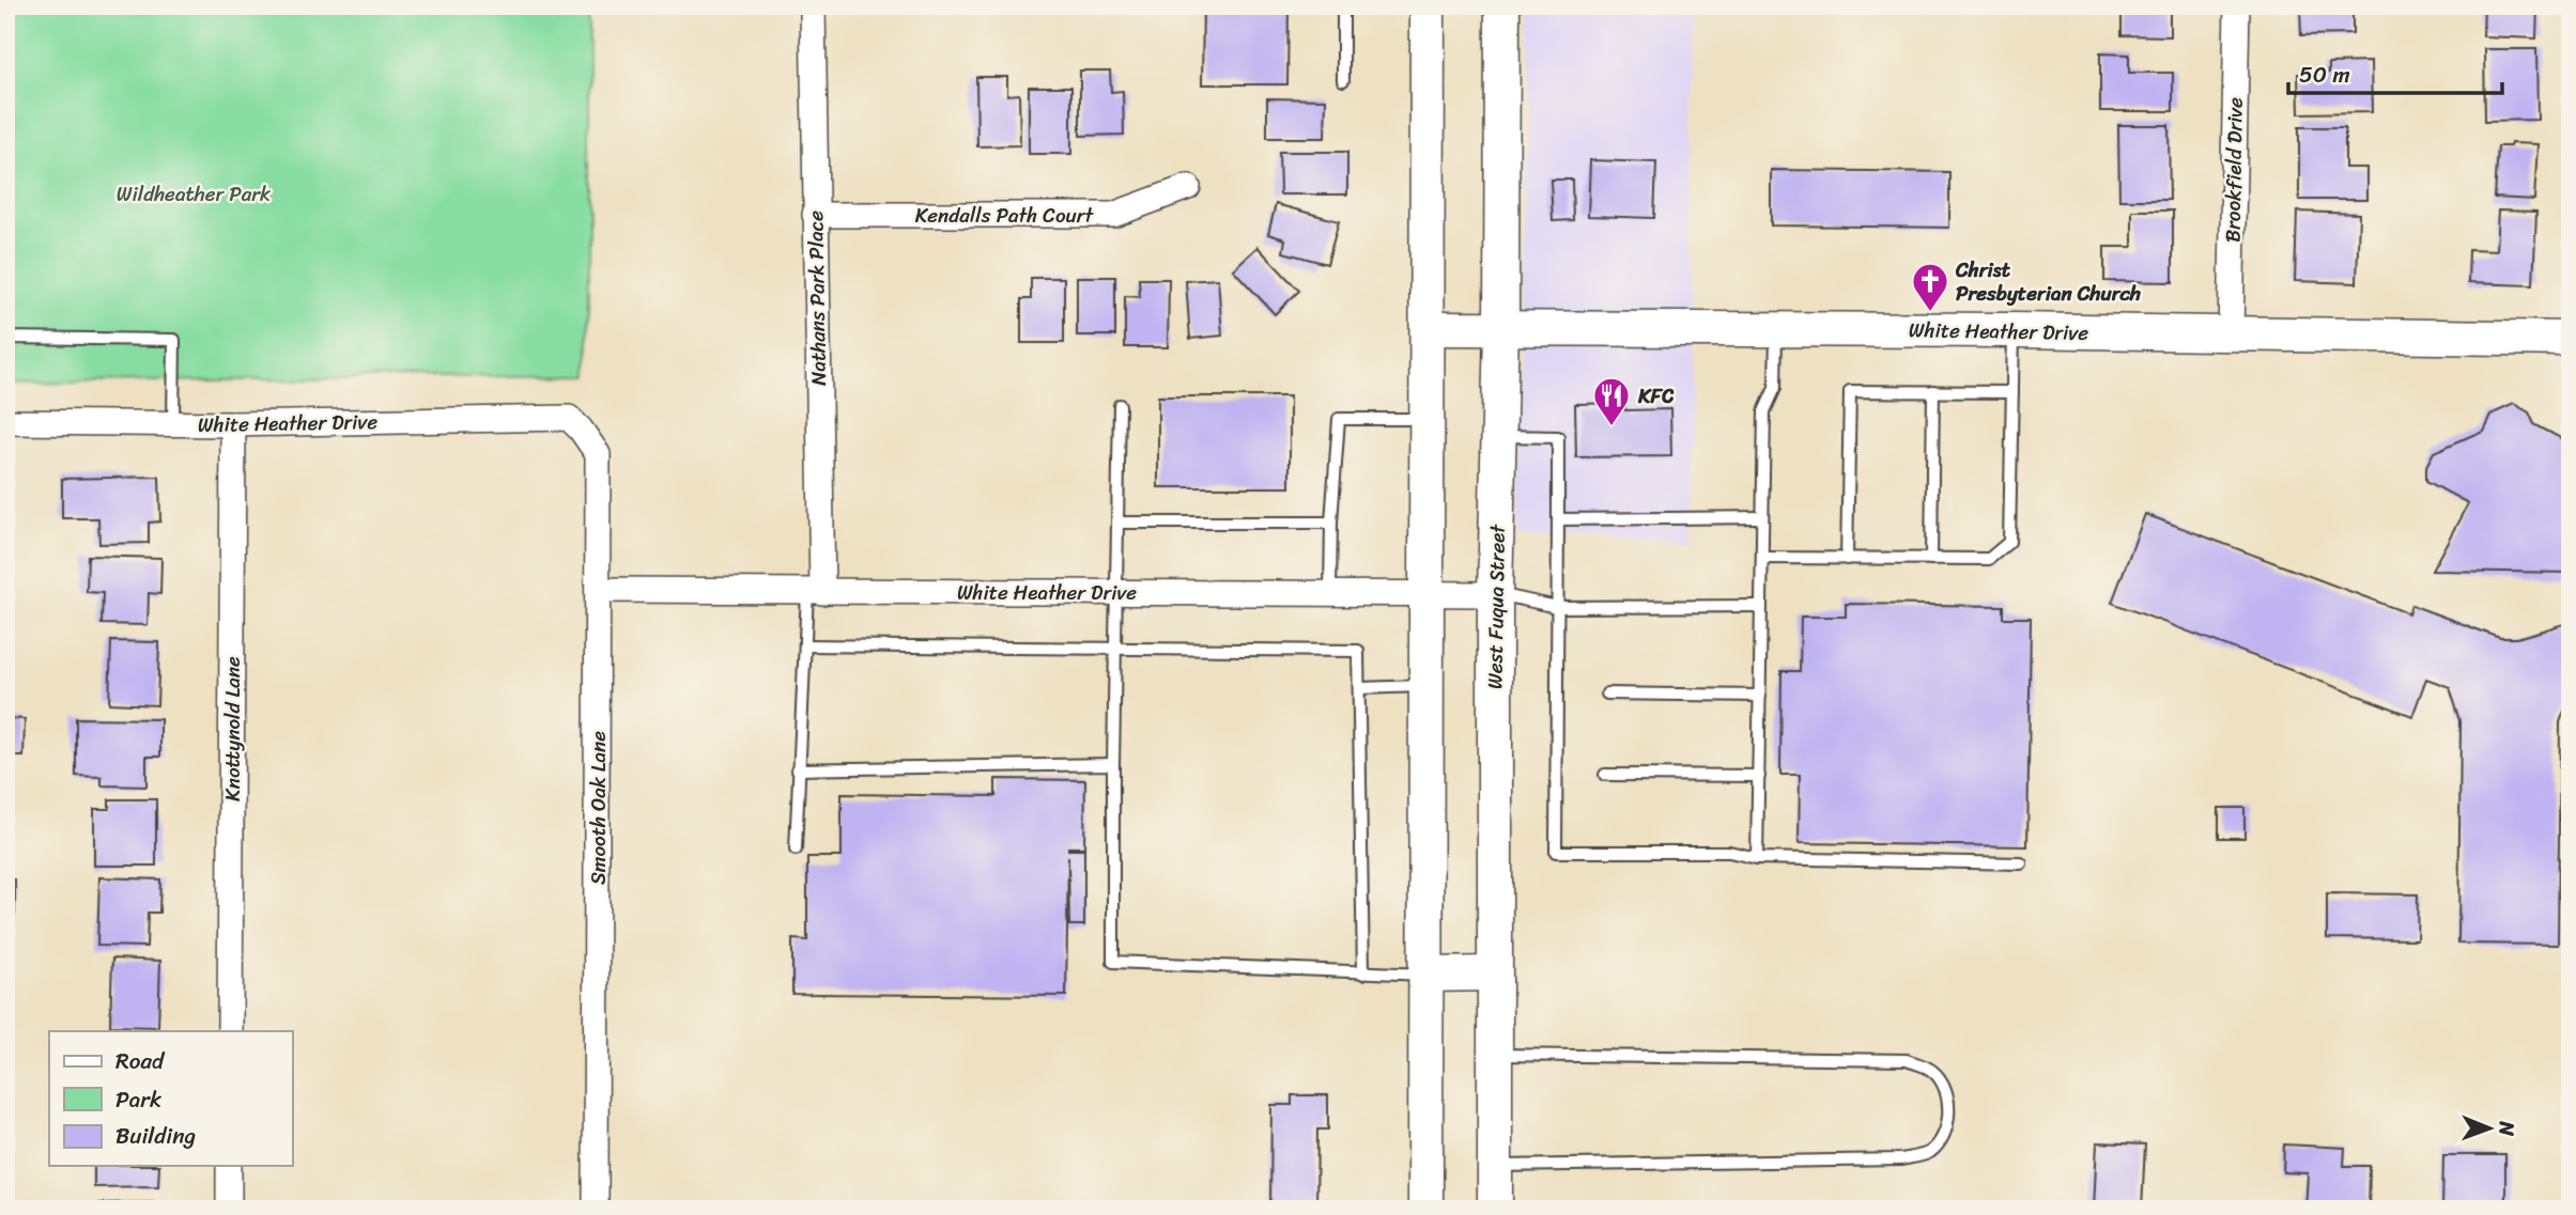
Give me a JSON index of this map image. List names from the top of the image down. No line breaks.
{"streets":{"main road":["White Heather Drive","West Fuqua Street"],"street":["Brookfield Drive","Kendalls Path Court","Nathans Park Place","Knottynold Lane","Smooth Oak Lane"]},"crossings":[["Brookfield Drive","White Heather Drive"],["Kendalls Path Court","Nathans Park Place"],["Nathans Park Place","White Heather Drive"],["White Heather Drive","West Fuqua Street"],["White Heather Drive","Knottynold Lane"],["White Heather Drive","Smooth Oak Lane"]],"parks":["Wildheather Park"],"places":{"church":["Christ Presbyterian Church"],"restaurant":["KFC"]},"legend":["Road","Park","Building"],"scale_bar":"50 m","north":"right"}
